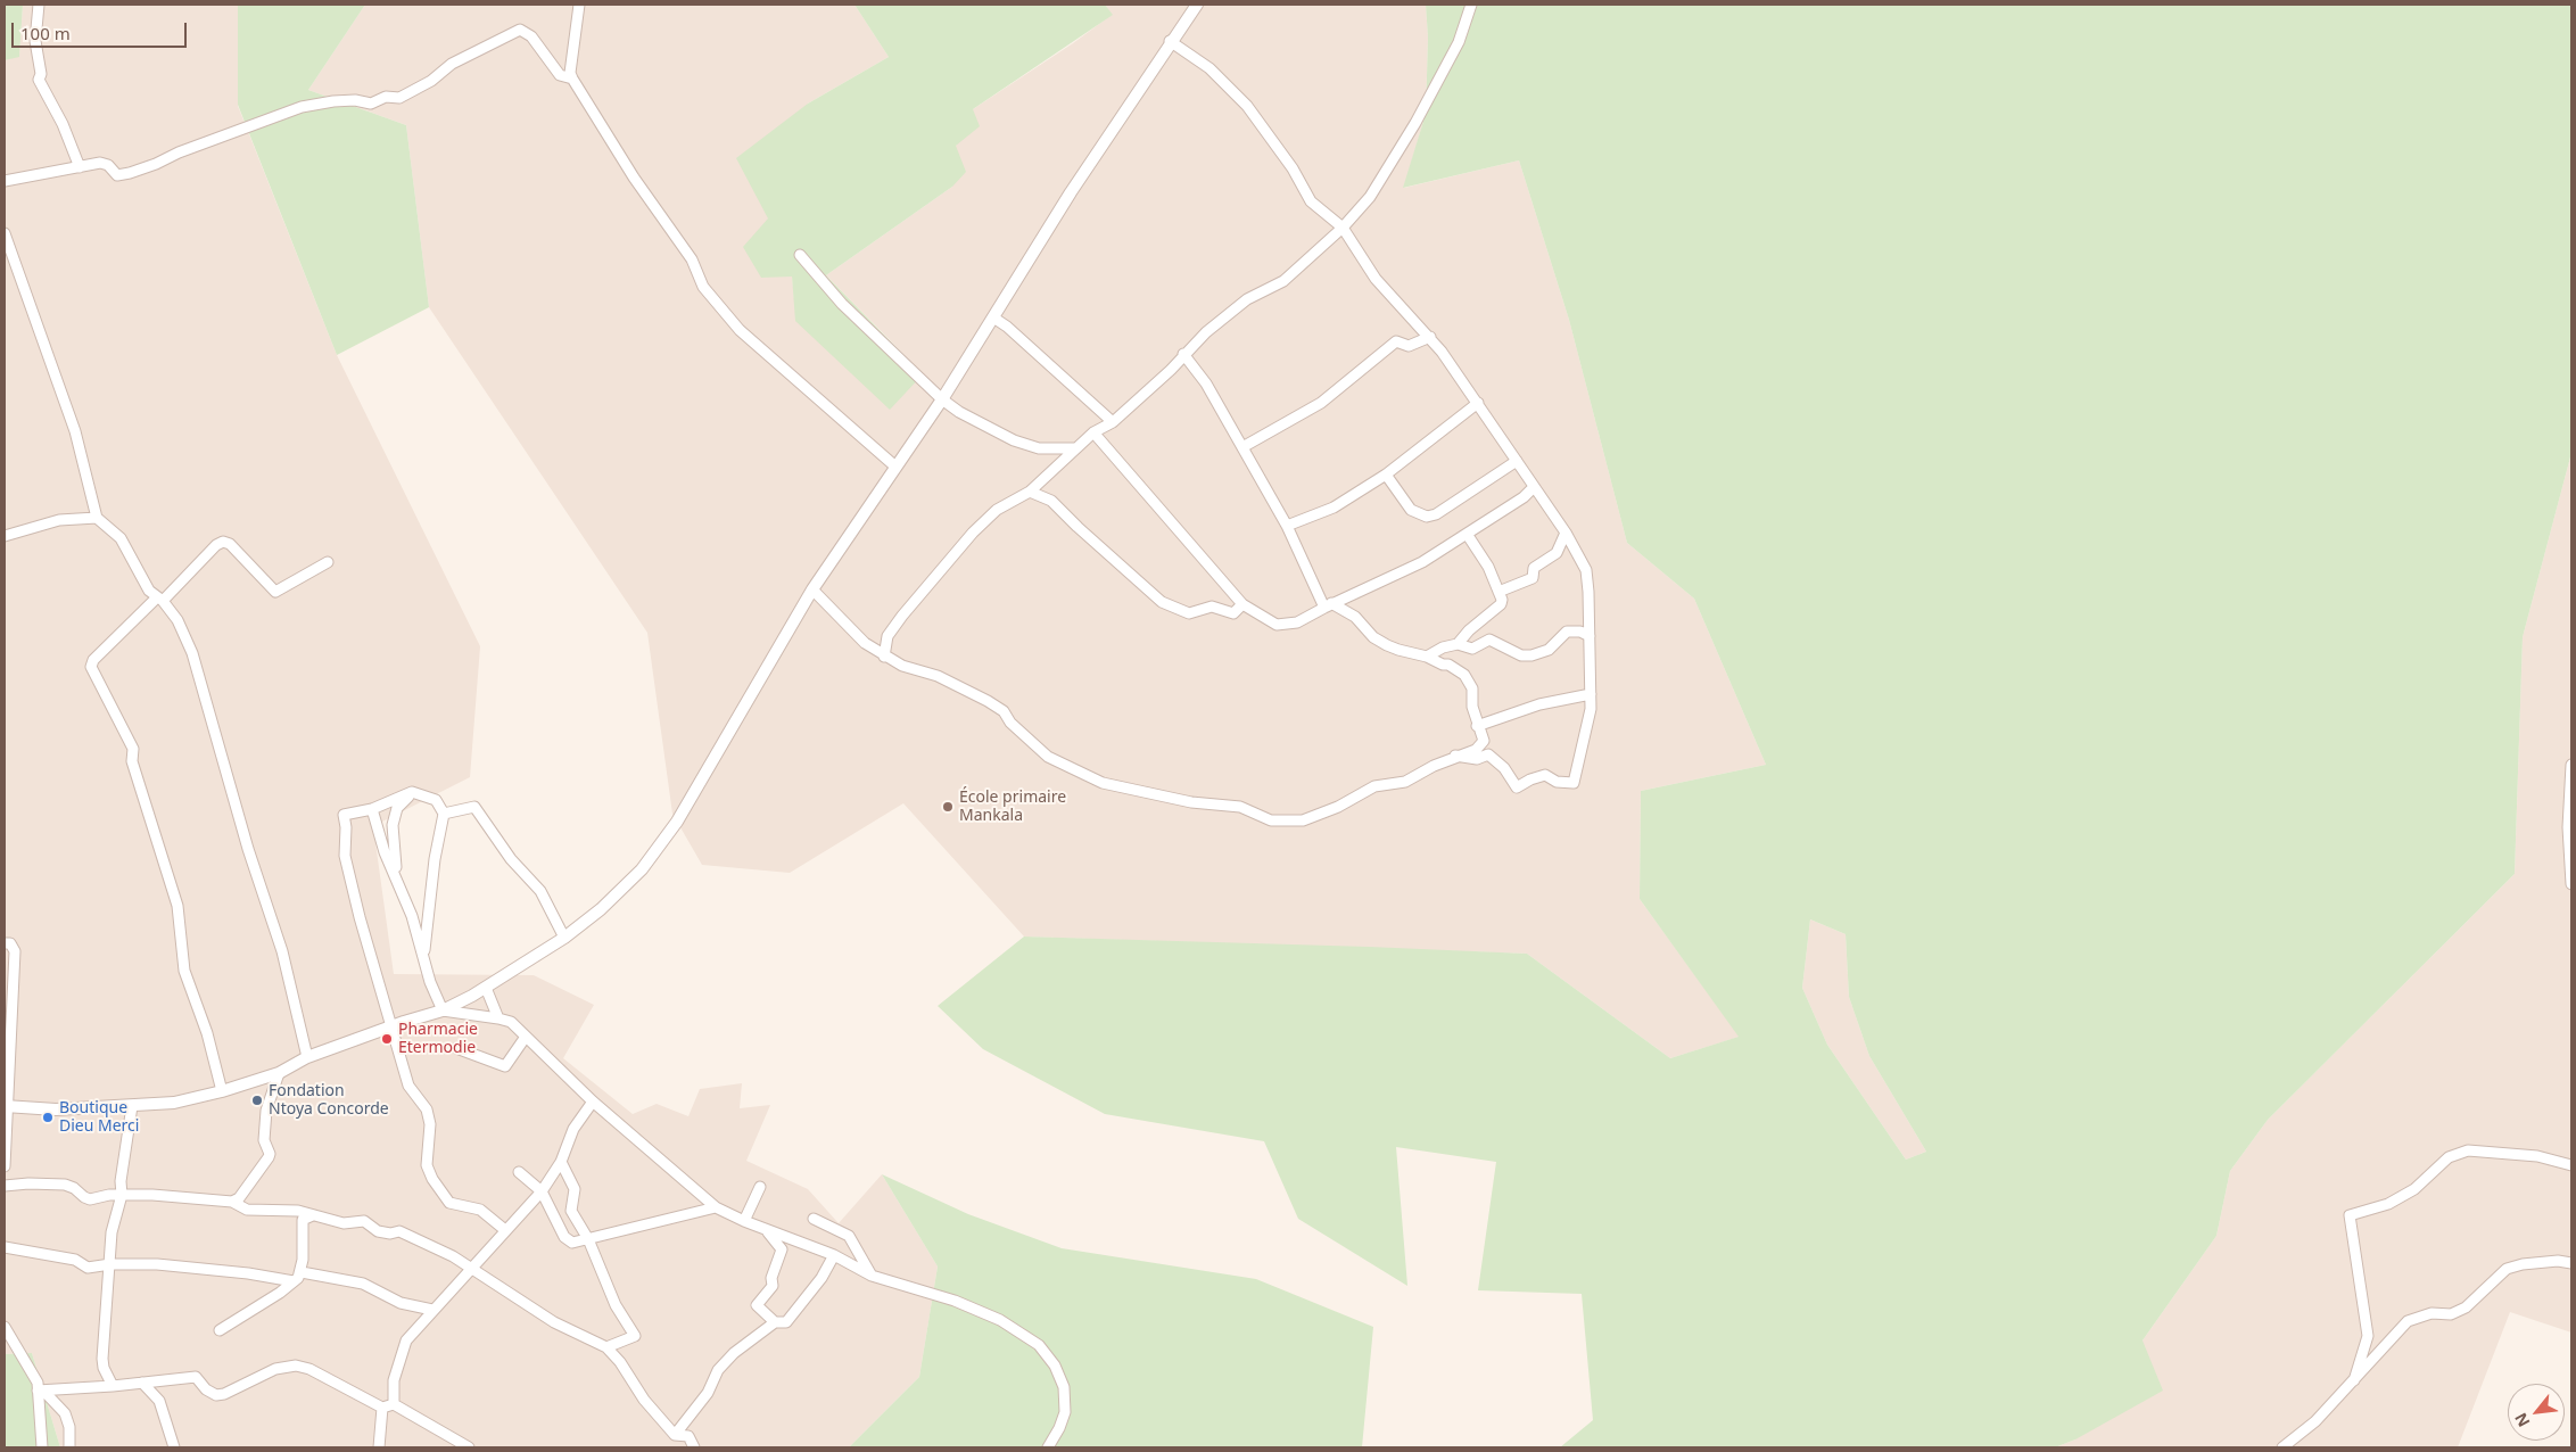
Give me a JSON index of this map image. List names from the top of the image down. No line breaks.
{"places":["École primaire Mankala","Pharmacie Etermodie","Fondation Ntoya Concorde","Boutique Dieu Merci"],"scale_bar":"100 m","north":"bottom left"}
